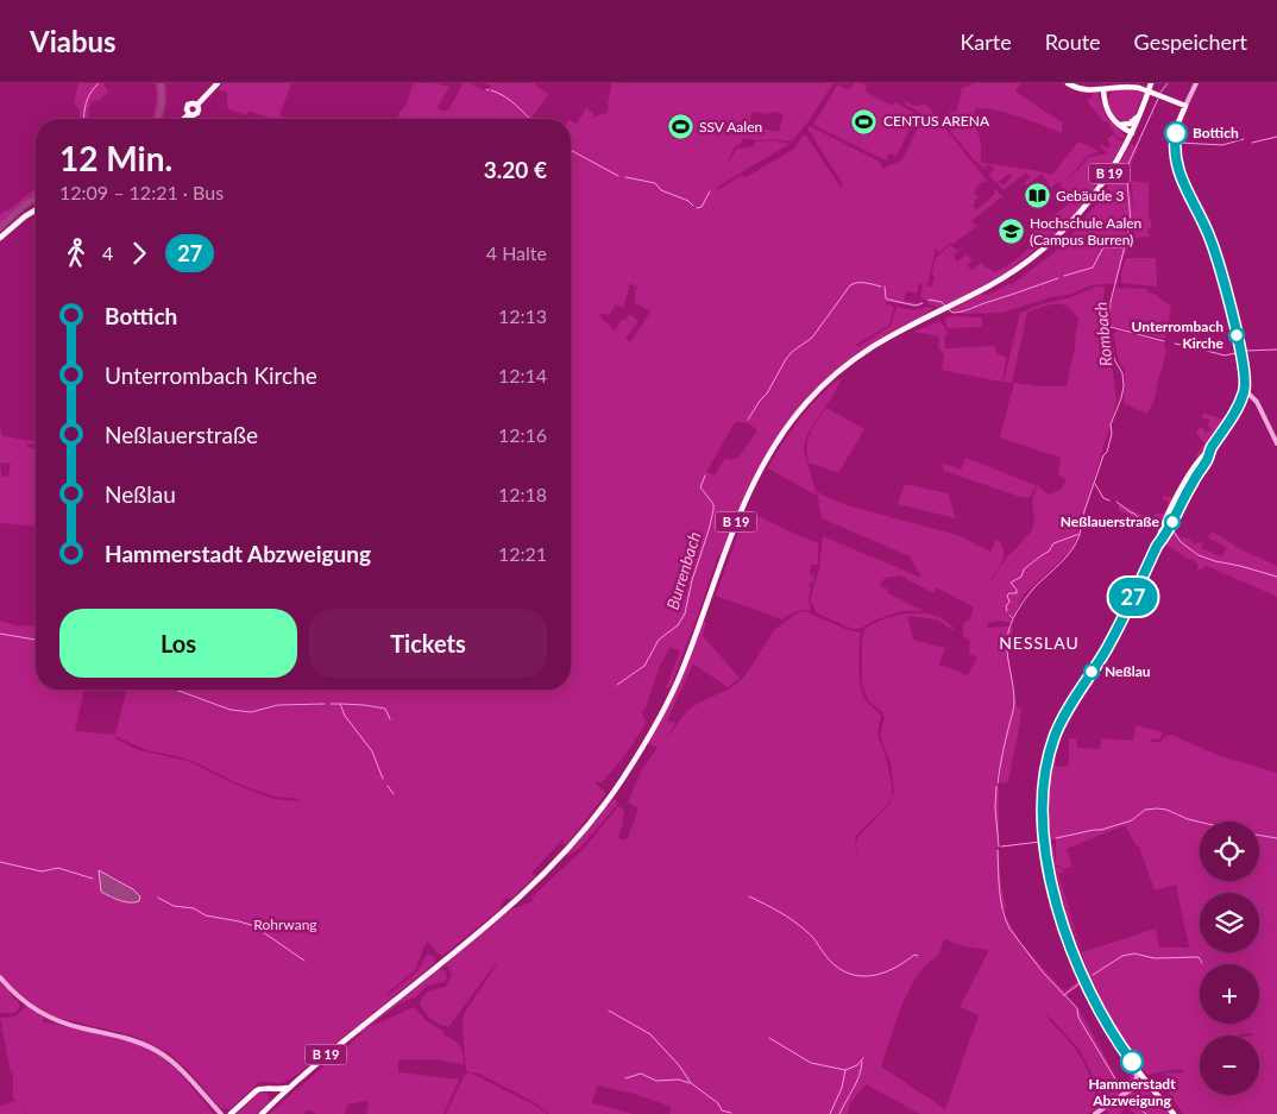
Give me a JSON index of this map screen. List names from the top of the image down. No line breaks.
{"streets":{"main road":["B 19"]},"districts":["NESSLAU"],"water":["Rombach","Burrenbach"],"parks":["Rohrwang"],"places":{"sports":["CENTUS ARENA","SSV Aalen"],"other":["Bottich","Unterrombach Kirche","Neßlauerstraße","Neßlau","Hammerstadt Abzweigung"],"library":["Gebäude 3"],"school or university":["Hochschule Aalen (Campus Burren)"]},"lines":["bus line 27"],"page":{"header":"Viabus","nav":["Karte","Route","Gespeichert"],"on_map":"27","heading":["12 Min.","12:09 – 12:21 · Bus","3.20 €"],"legs":["4","27","4 Halte"],"list":[{"name":"Bottich","value":"12:13"},{"name":"Unterrombach Kirche","value":"12:14"},{"name":"Neßlauerstraße","value":"12:16"},{"name":"Neßlau","value":"12:18"},{"name":"Hammerstadt Abzweigung","value":"12:21"}],"buttons":["Los","Tickets"],"map_buttons":["+","−"]}}
